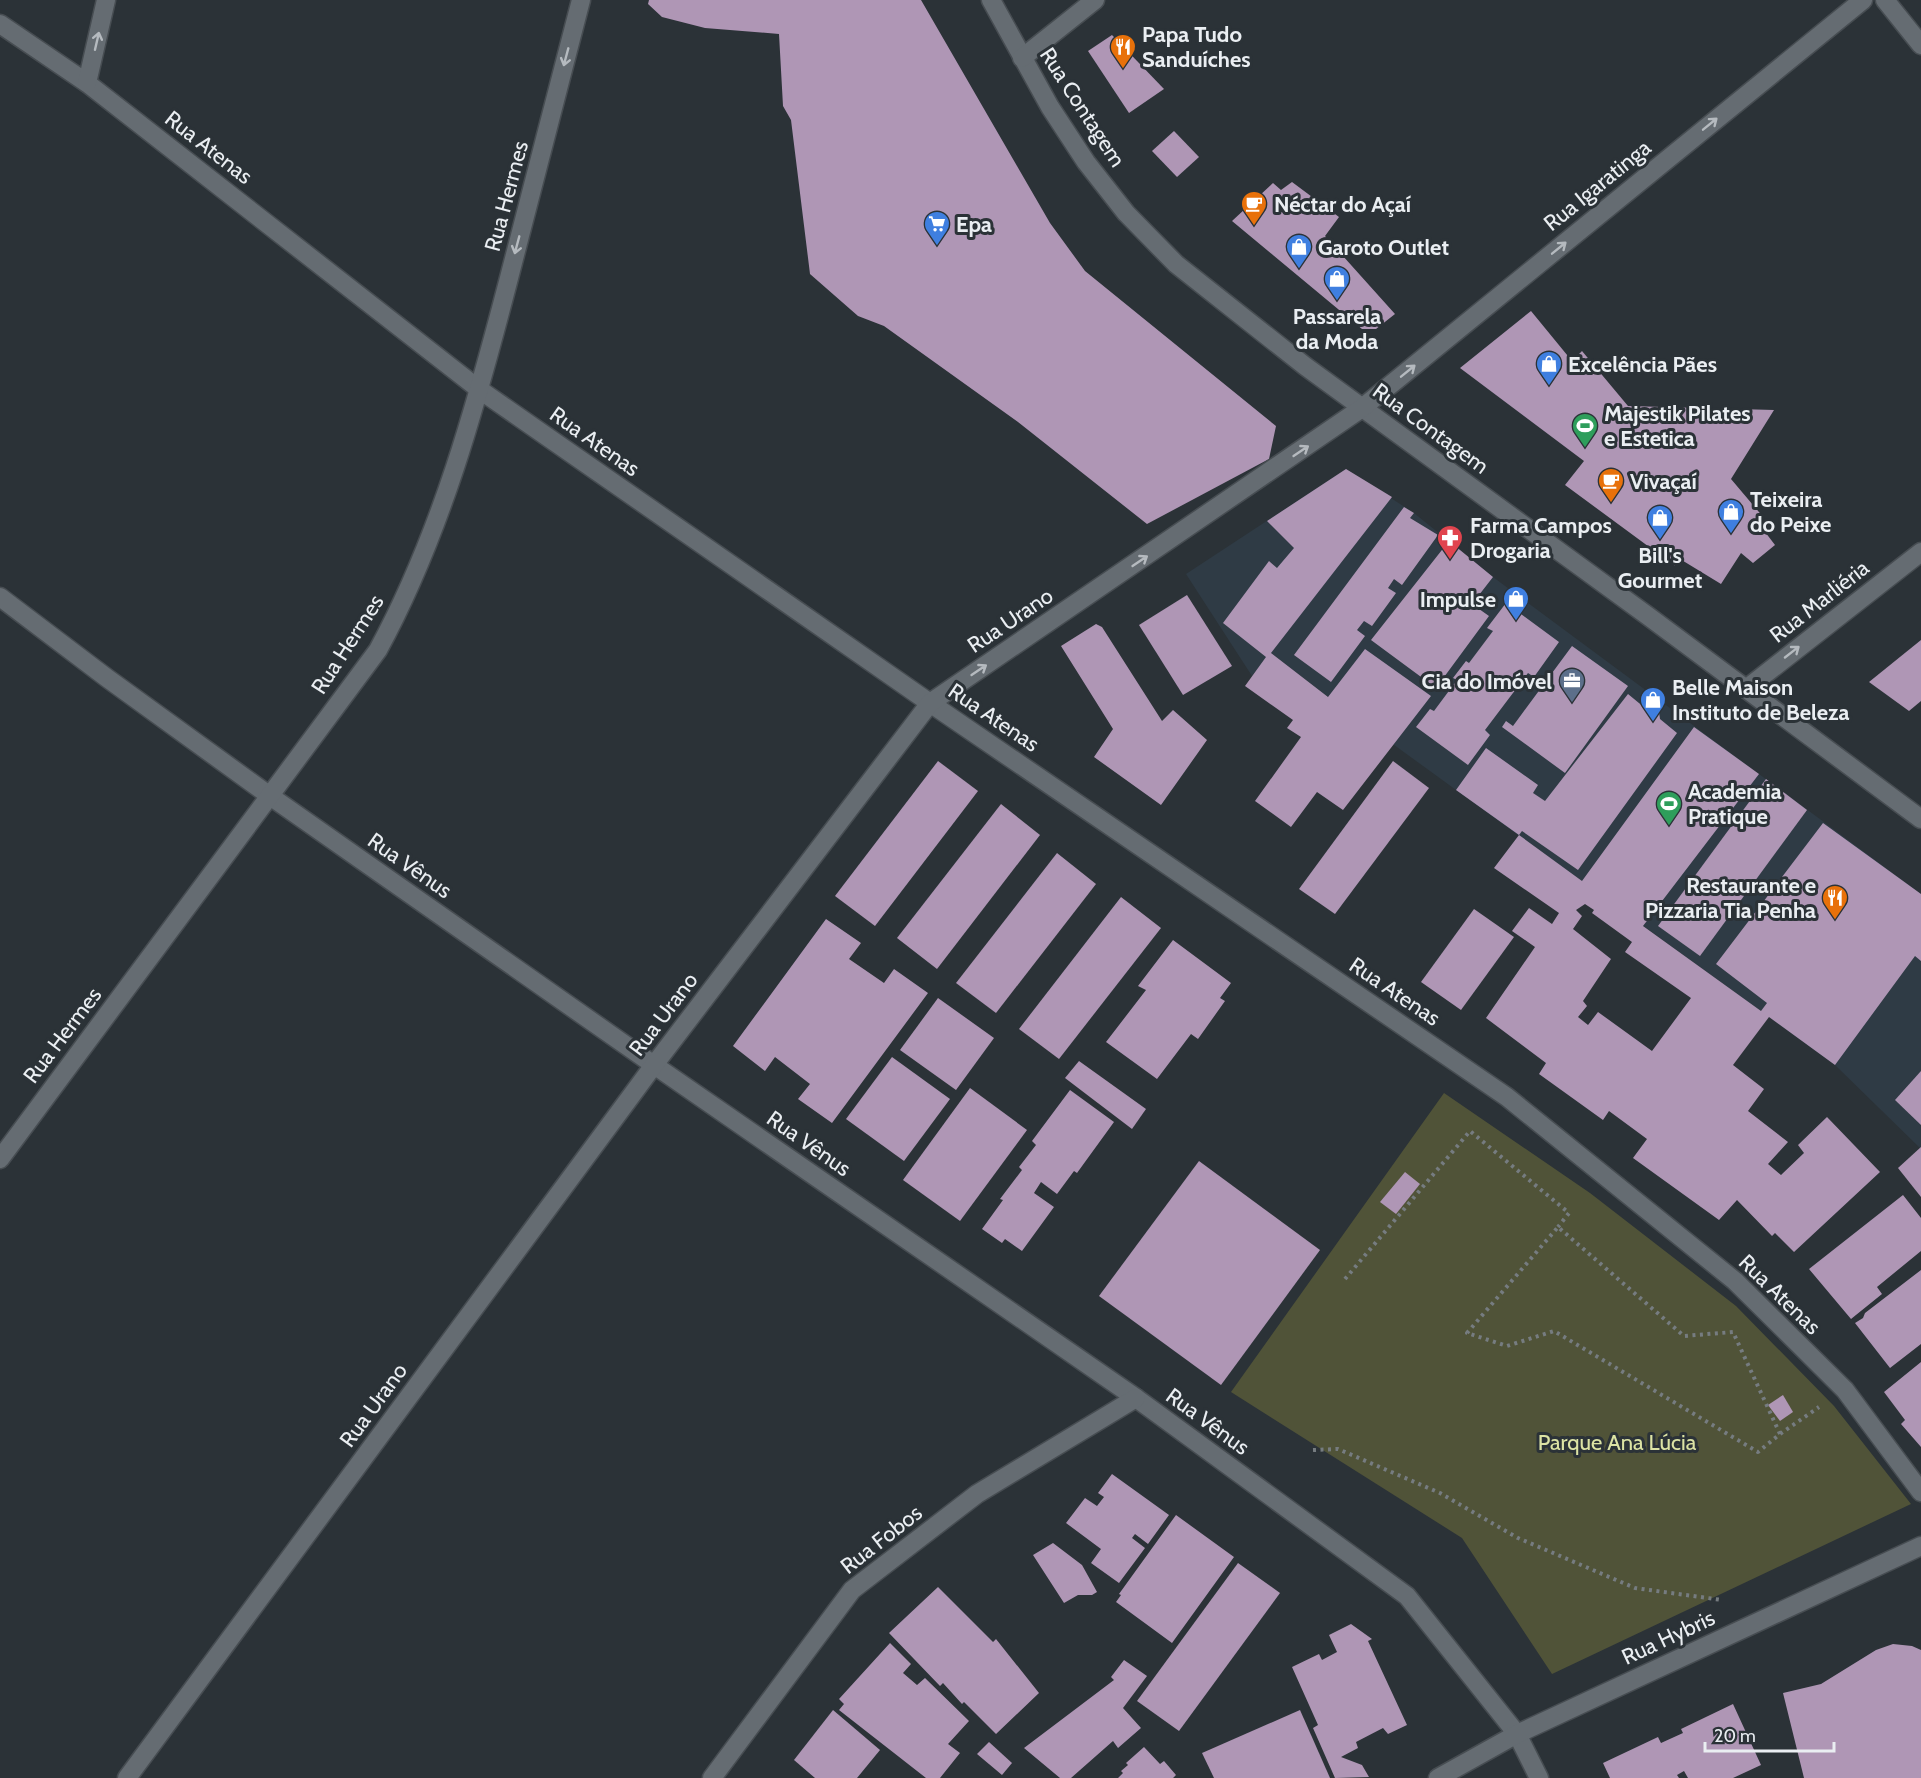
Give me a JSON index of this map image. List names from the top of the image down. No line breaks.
{"streets":{"street":["Rua Contagem","Rua Atenas","Rua Igaratinga","Rua Hermes","Rua Marliéria","Rua Urano","Rua Vênus","Rua Fobos","Rua Hybris"]},"crossings":[["Rua Contagem","Rua Igaratinga"],["Rua Contagem","Rua Marliéria"],["Rua Contagem","Rua Urano"],["Rua Atenas","Rua Hermes"],["Rua Atenas","Rua Urano"],["Rua Igaratinga","Rua Urano"],["Rua Hermes","Rua Vênus"],["Rua Urano","Rua Vênus"],["Rua Vênus","Rua Fobos"],["Rua Vênus","Rua Hybris"]],"one_way":["Rua Igaratinga","Rua Marliéria"],"parks":["Parque Ana Lúcia"],"places":{"restaurant":["Papa Tudo Sanduíches","Restaurante e Pizzaria Tia Penha"],"cafe":["Néctar do Açaí","Vivaçaí"],"supermarket":["Epa"],"shop":["Garoto Outlet","Passarela da Moda","Excelência Pães","Teixeira do Peixe","Bill's Gourmet","Impulse","Belle Maison Instituto de Beleza"],"sports":["Majestik Pilates e Estetica","Academia Pratique"],"pharmacy":["Farma Campos Drogaria"],"office":["Cia do Imóvel"]},"scale_bar":"20 m"}
